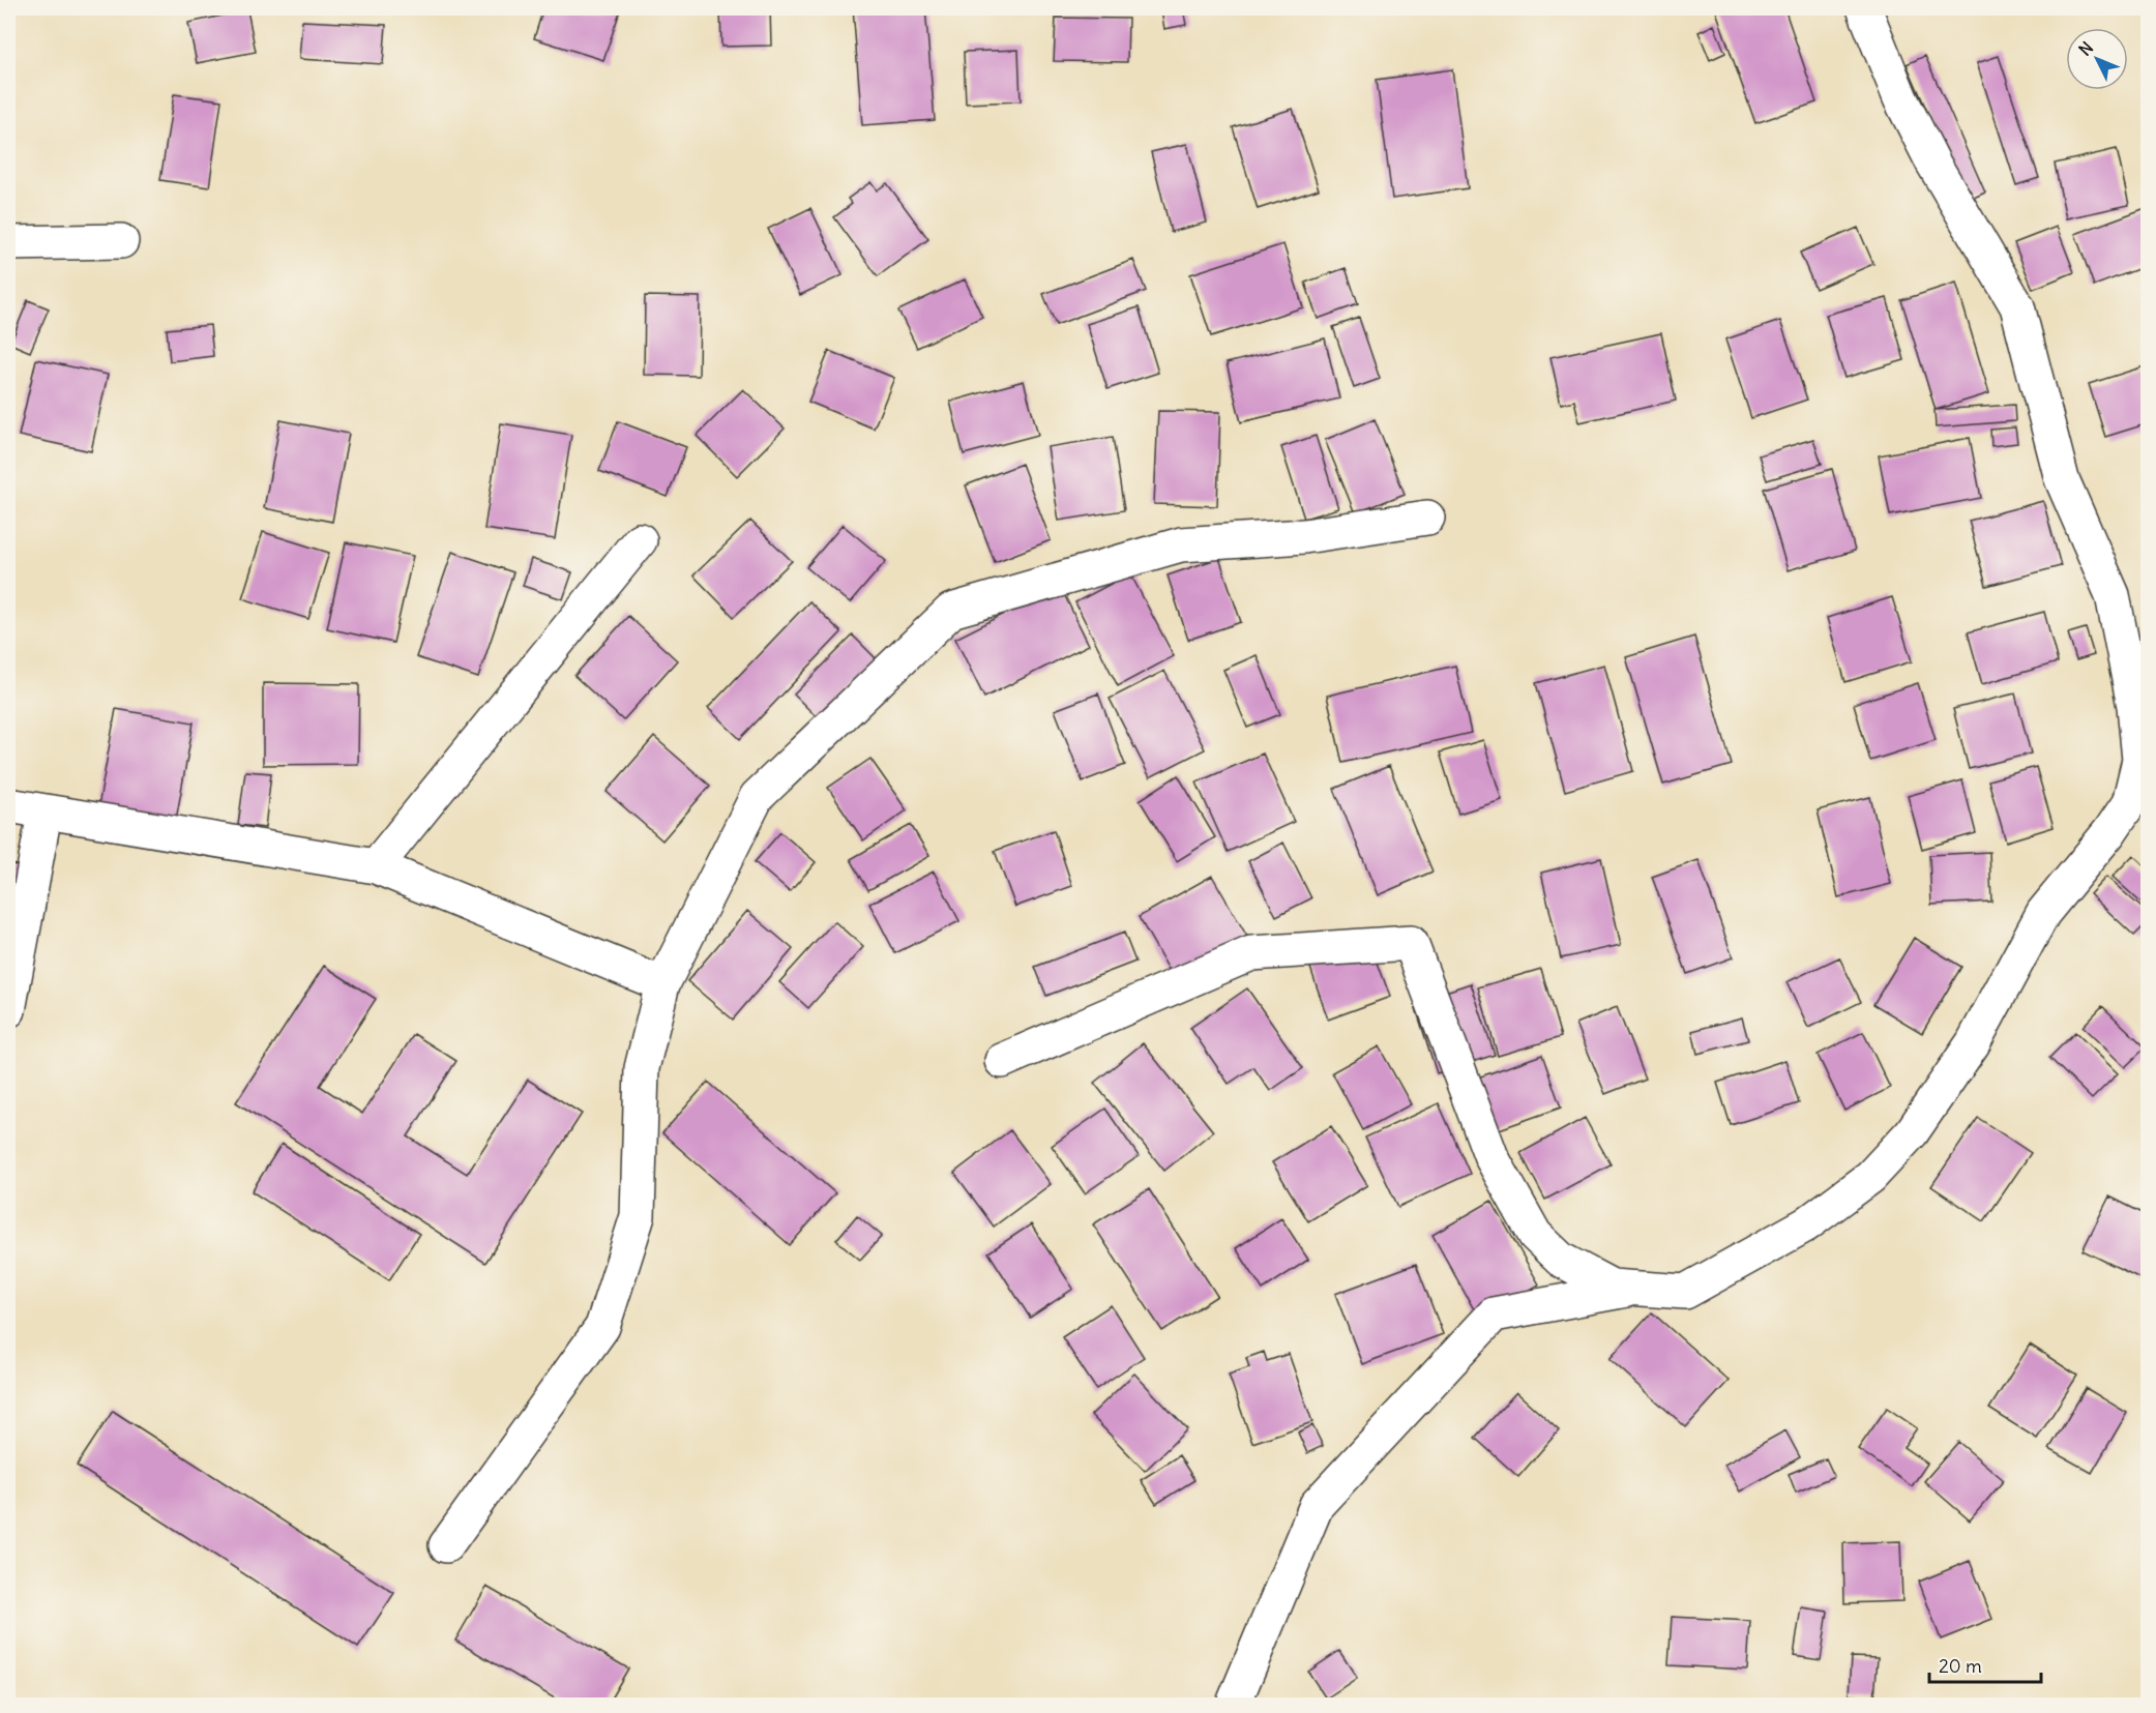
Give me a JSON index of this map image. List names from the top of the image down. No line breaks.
{"scale_bar":"20 m","north":"top left"}
